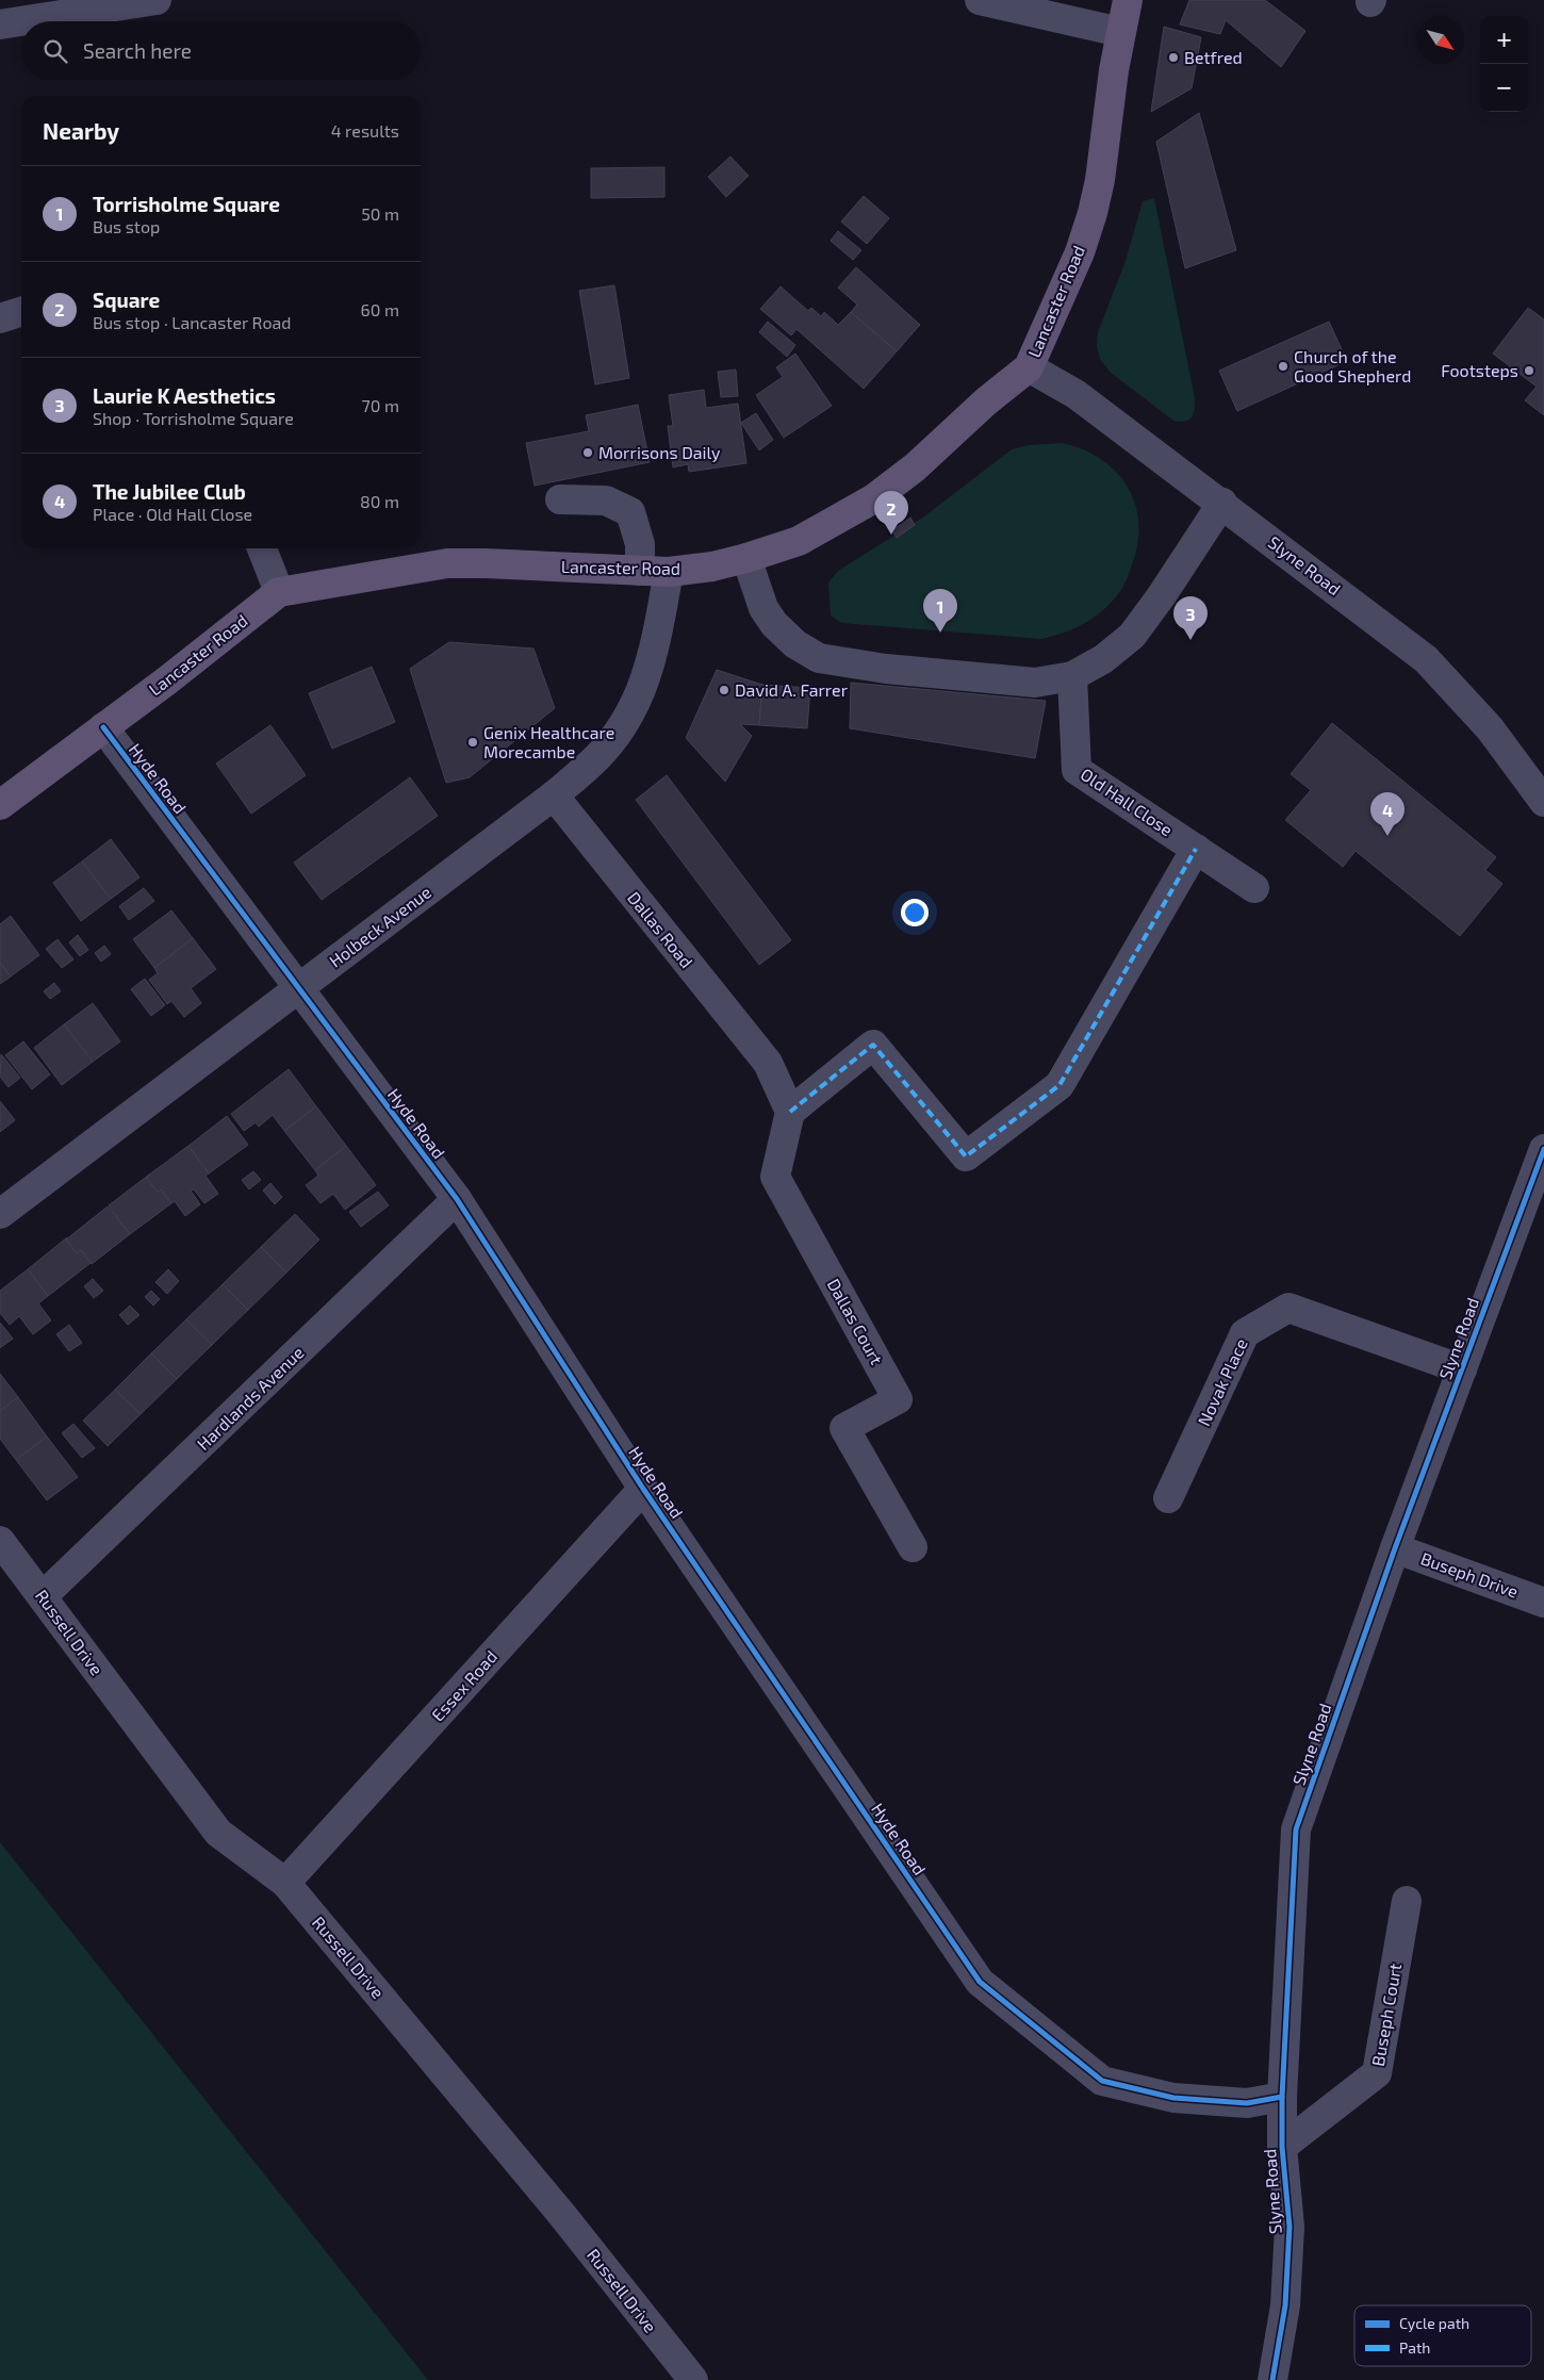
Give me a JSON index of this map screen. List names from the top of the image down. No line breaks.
{"streets":{"main road":["Lancaster Road"],"street":["Slyne Road","Hyde Road","Old Hall Close","Holbeck Avenue","Dallas Road","Dallas Court","Novak Place","Hardlands Avenue","Buseph Drive","Russell Drive","Essex Road","Buseph Court"]},"crossings":[["Lancaster Road","Slyne Road"],["Lancaster Road","Hyde Road"],["Lancaster Road","Holbeck Avenue"],["Slyne Road","Hyde Road"],["Slyne Road","Novak Place"],["Slyne Road","Buseph Drive"],["Slyne Road","Buseph Court"],["Hyde Road","Holbeck Avenue"],["Hyde Road","Hardlands Avenue"],["Hyde Road","Essex Road"],["Holbeck Avenue","Dallas Road"],["Dallas Road","Dallas Court"],["Hardlands Avenue","Russell Drive"],["Russell Drive","Essex Road"]],"places":["Betfred","Church of the Good Shepherd","Footsteps","Morrisons Daily","David A. Farrer","Genix Healthcare Morecambe"],"legend":["Cycle path","Path"],"north":"bottom right","page":{"map_buttons":["+","−"],"search":"Search here","heading":["Nearby","4 results"],"list":[{"mark":"1","name":"Torrisholme Square","note":"Bus stop","value":"50 m"},{"mark":"2","name":"Square","note":"Bus stop · Lancaster Road","value":"60 m"},{"mark":"3","name":"Laurie K Aesthetics","note":"Shop · Torrisholme Square","value":"70 m"},{"mark":"4","name":"The Jubilee Club","note":"Place · Old Hall Close","value":"80 m"}],"pins":["2","1","3","4"]}}
